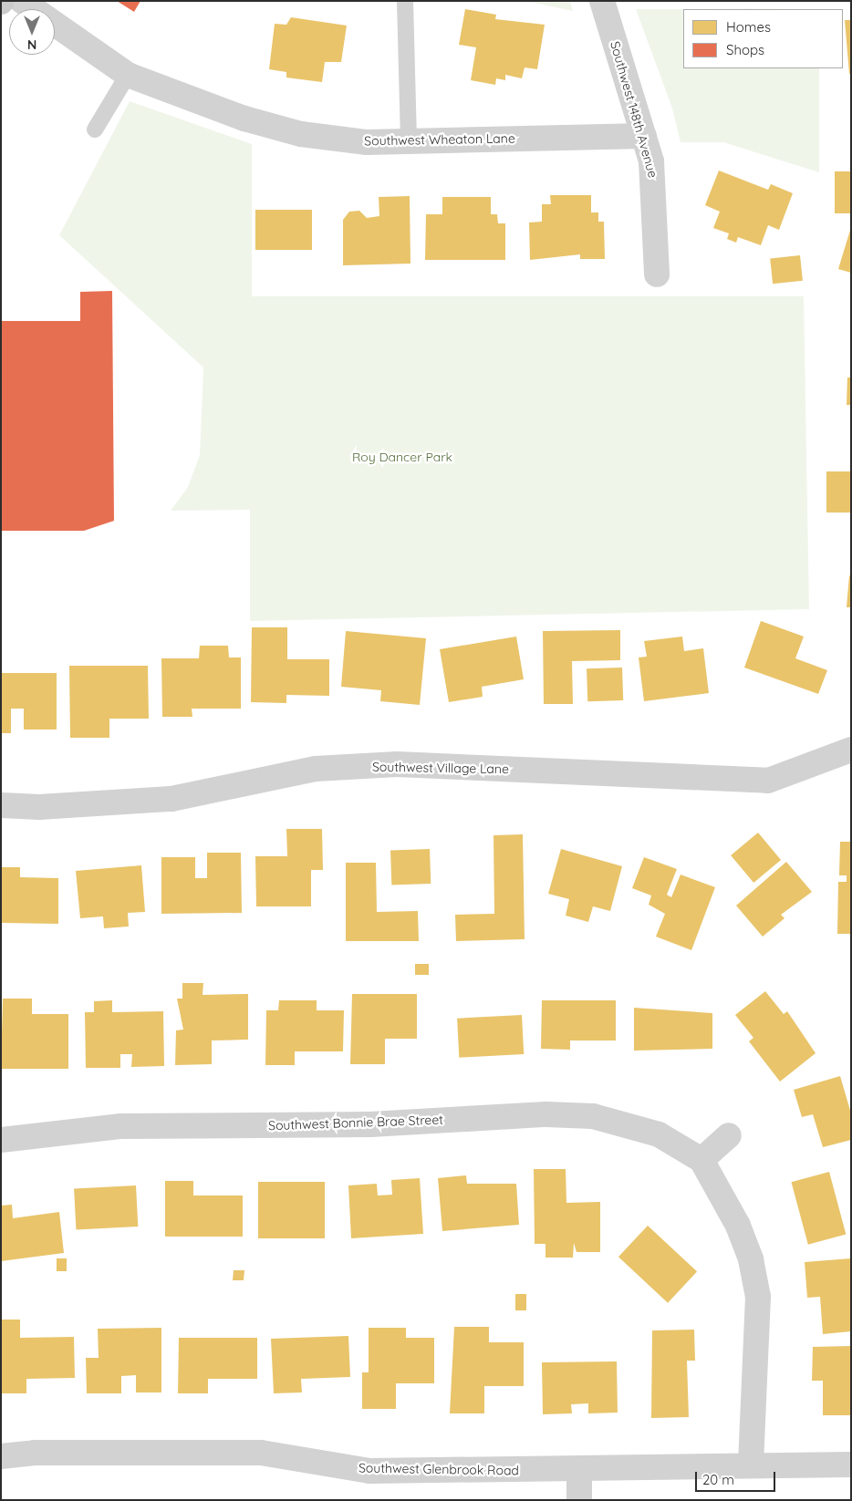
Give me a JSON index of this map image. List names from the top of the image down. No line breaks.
{"streets":{"street":["Southwest 148th Avenue","Southwest Wheaton Lane","Southwest Village Lane","Southwest Bonnie Brae Street","Southwest Glenbrook Road"]},"crossings":[["Southwest 148th Avenue","Southwest Wheaton Lane"]],"parks":["Roy Dancer Park"],"legend":["Homes","Shops"],"scale_bar":"20 m","north":"bottom"}
